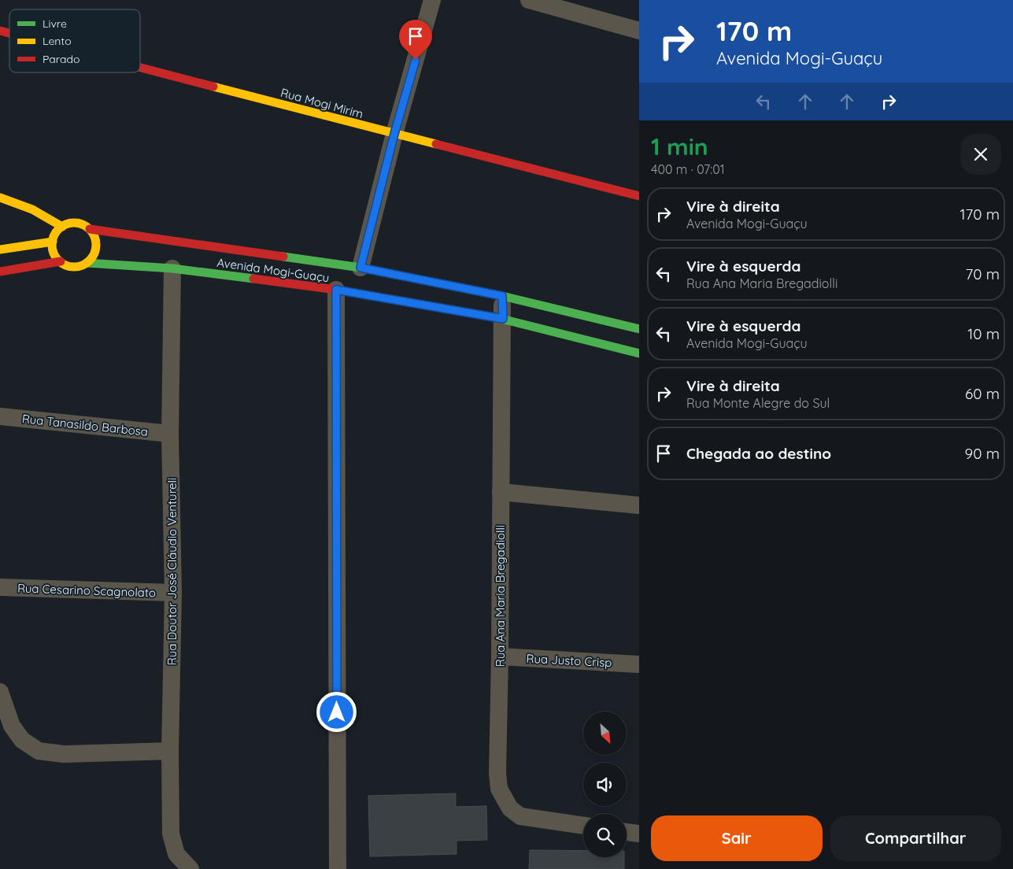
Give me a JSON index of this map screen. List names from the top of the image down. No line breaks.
{"streets":{"street":["Rua Mogi Mirim","Avenida Mogi-Guaçu","Rua Tanasildo Barbosa","Rua Doutor José Cláudio Ventureli","Rua Cesarino Scagnolato","Rua Ana Maria Bregadiolli","Rua Justo Crisp"]},"crossings":[["Avenida Mogi-Guaçu","Rua Doutor José Cláudio Ventureli"],["Avenida Mogi-Guaçu","Rua Ana Maria Bregadiolli"],["Rua Tanasildo Barbosa","Rua Doutor José Cláudio Ventureli"],["Rua Doutor José Cláudio Ventureli","Rua Cesarino Scagnolato"],["Rua Ana Maria Bregadiolli","Rua Justo Crisp"]],"legend":["Livre","Lento","Parado"],"north":"bottom right","page":{"turn":["170 m","Avenida Mogi-Guaçu"],"heading":["1 min","400 m · 07:01"],"list":[{"name":"Vire à direita","note":"Avenida Mogi-Guaçu","value":"170 m"},{"name":"Vire à esquerda","note":"Rua Ana Maria Bregadiolli","value":"70 m"},{"name":"Vire à esquerda","note":"Avenida Mogi-Guaçu","value":"10 m"},{"name":"Vire à direita","note":"Rua Monte Alegre do Sul","value":"60 m"},{"name":"Chegada ao destino","value":"90 m"}],"buttons":["Sair","Compartilhar"]}}
